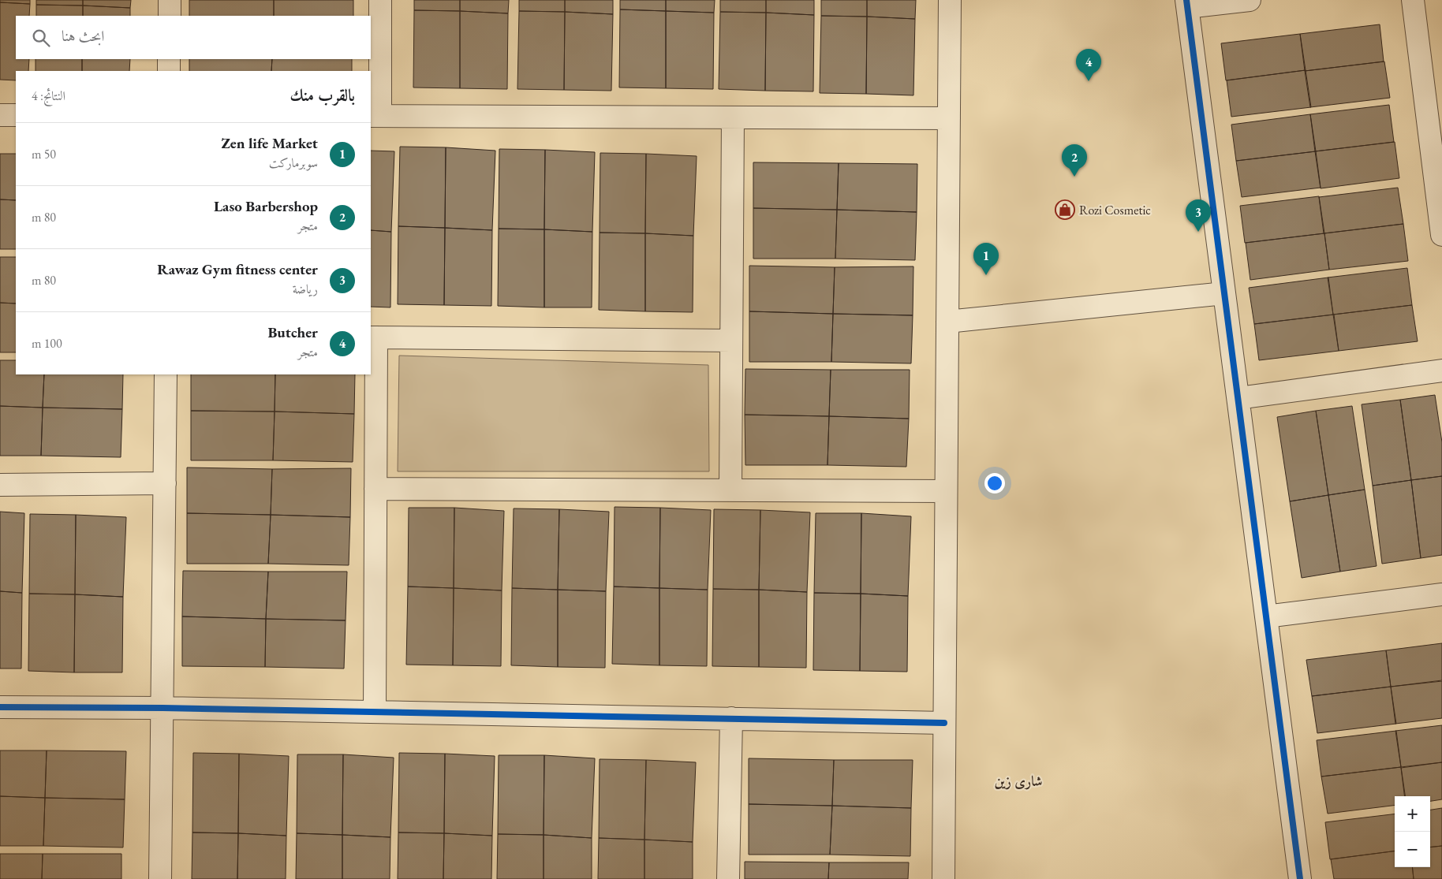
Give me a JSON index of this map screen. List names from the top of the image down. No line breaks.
{"districts":["شاری زین"],"places":{"shop":["Rozi Cosmetic"]},"page":{"search":"ابحث هنا","pins":["4","2","3","1"],"heading":["بالقرب منك","النتائج: 4"],"list":[{"mark":"1","name":"Zen life Market","note":"سوبرماركت","value":"50 m"},{"mark":"2","name":"Laso Barbershop","note":"متجر","value":"80 m"},{"mark":"3","name":"Rawaz Gym fitness center","note":"رياضة","value":"80 m"},{"mark":"4","name":"Butcher","note":"متجر","value":"100 m"}],"map_buttons":["+","−"]}}
